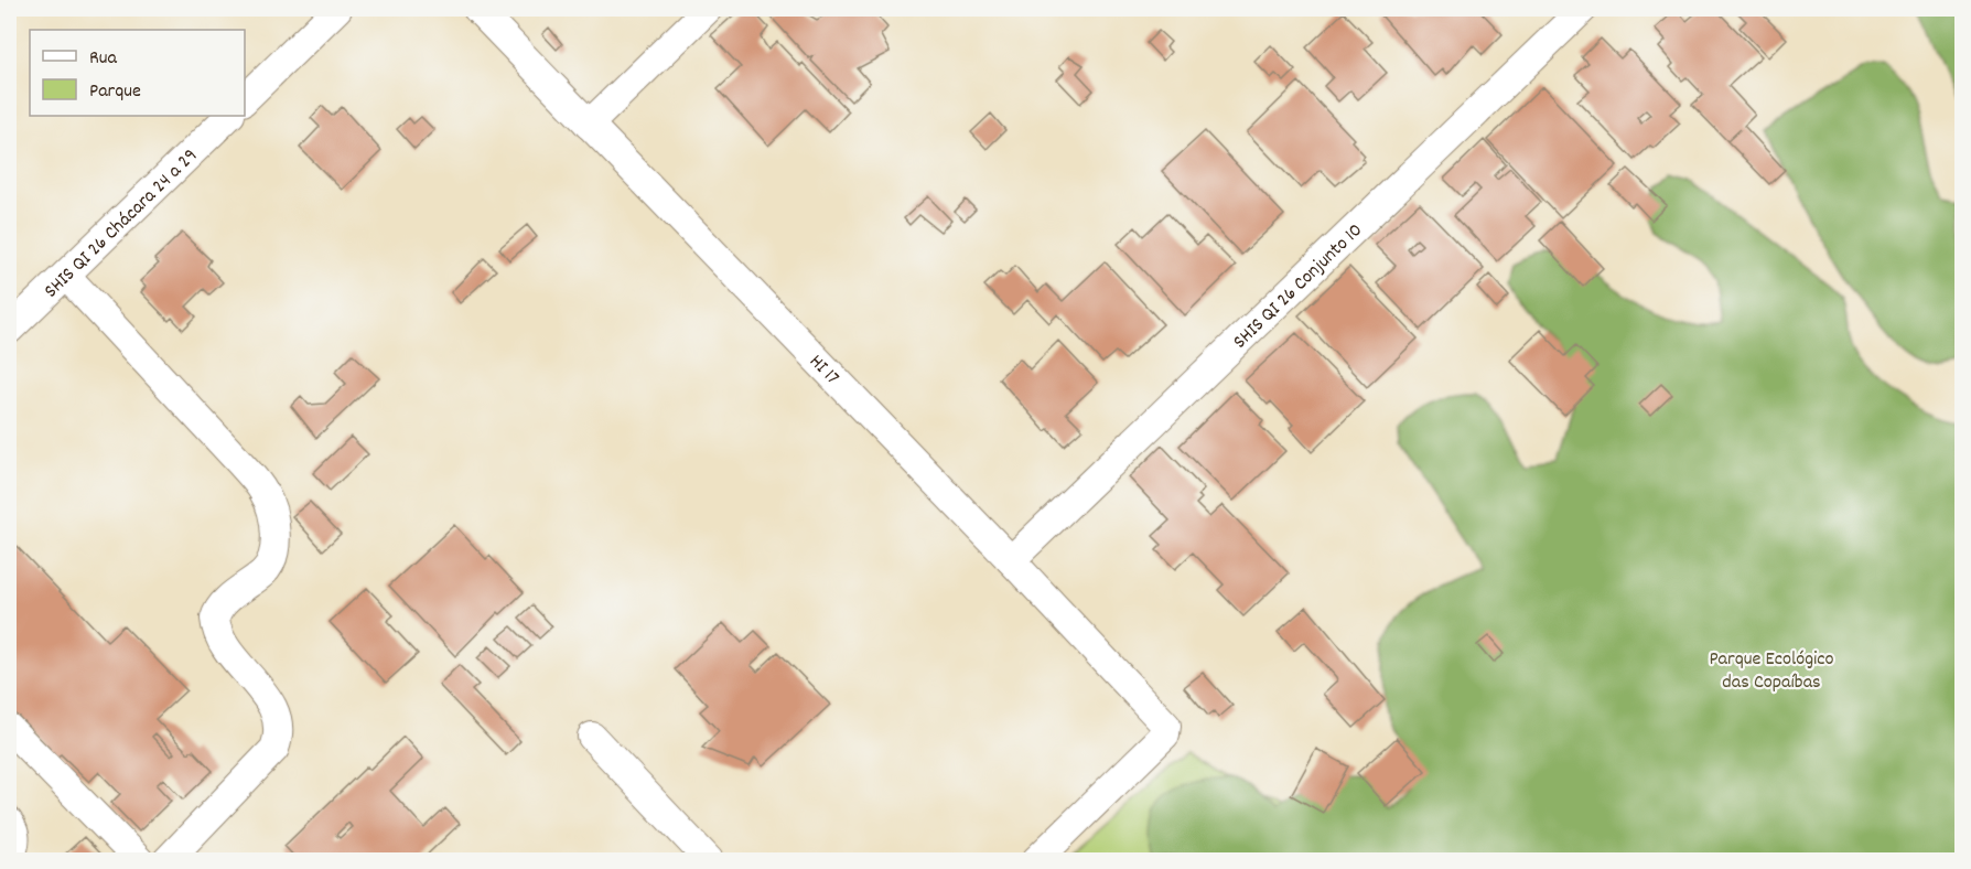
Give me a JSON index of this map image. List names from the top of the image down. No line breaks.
{"streets":{"street":["SHIS QI 26 Chácara 24 a 29","SHIS QI 26 Conjunto 10","HI 17"]},"crossings":[["SHIS QI 26 Conjunto 10","HI 17"]],"parks":["Parque Ecológico das Copaíbas"],"legend":["Rua","Parque"]}
